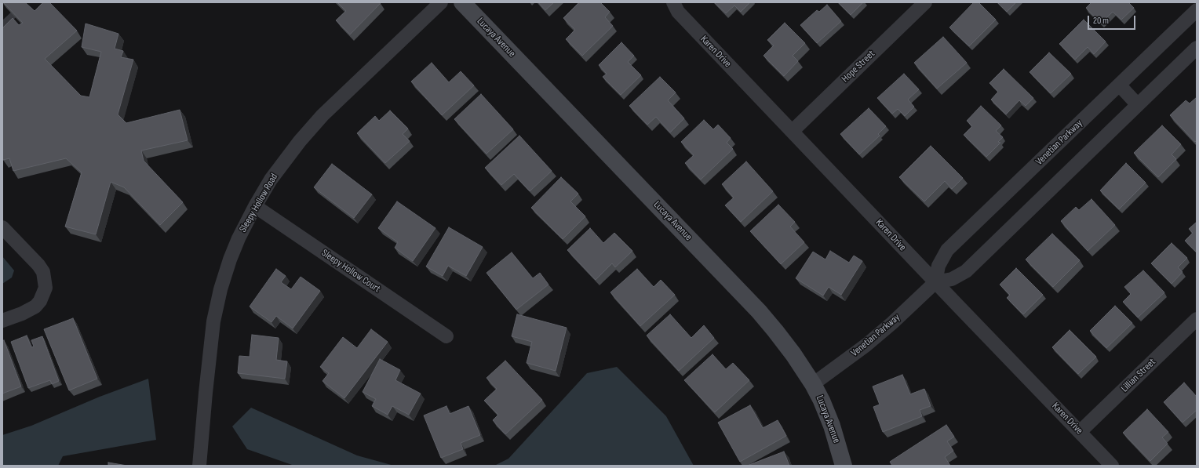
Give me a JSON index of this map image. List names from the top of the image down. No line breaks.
{"streets":{"street":["Lucaya Avenue","Karen Drive","Hope Street","Venetian Parkway","Sleepy Hollow Road","Sleepy Hollow Court","Lillian Street"]},"crossings":[["Lucaya Avenue","Venetian Parkway"],["Karen Drive","Hope Street"],["Karen Drive","Venetian Parkway"],["Karen Drive","Lillian Street"],["Sleepy Hollow Road","Sleepy Hollow Court"]],"scale_bar":"20 m"}
